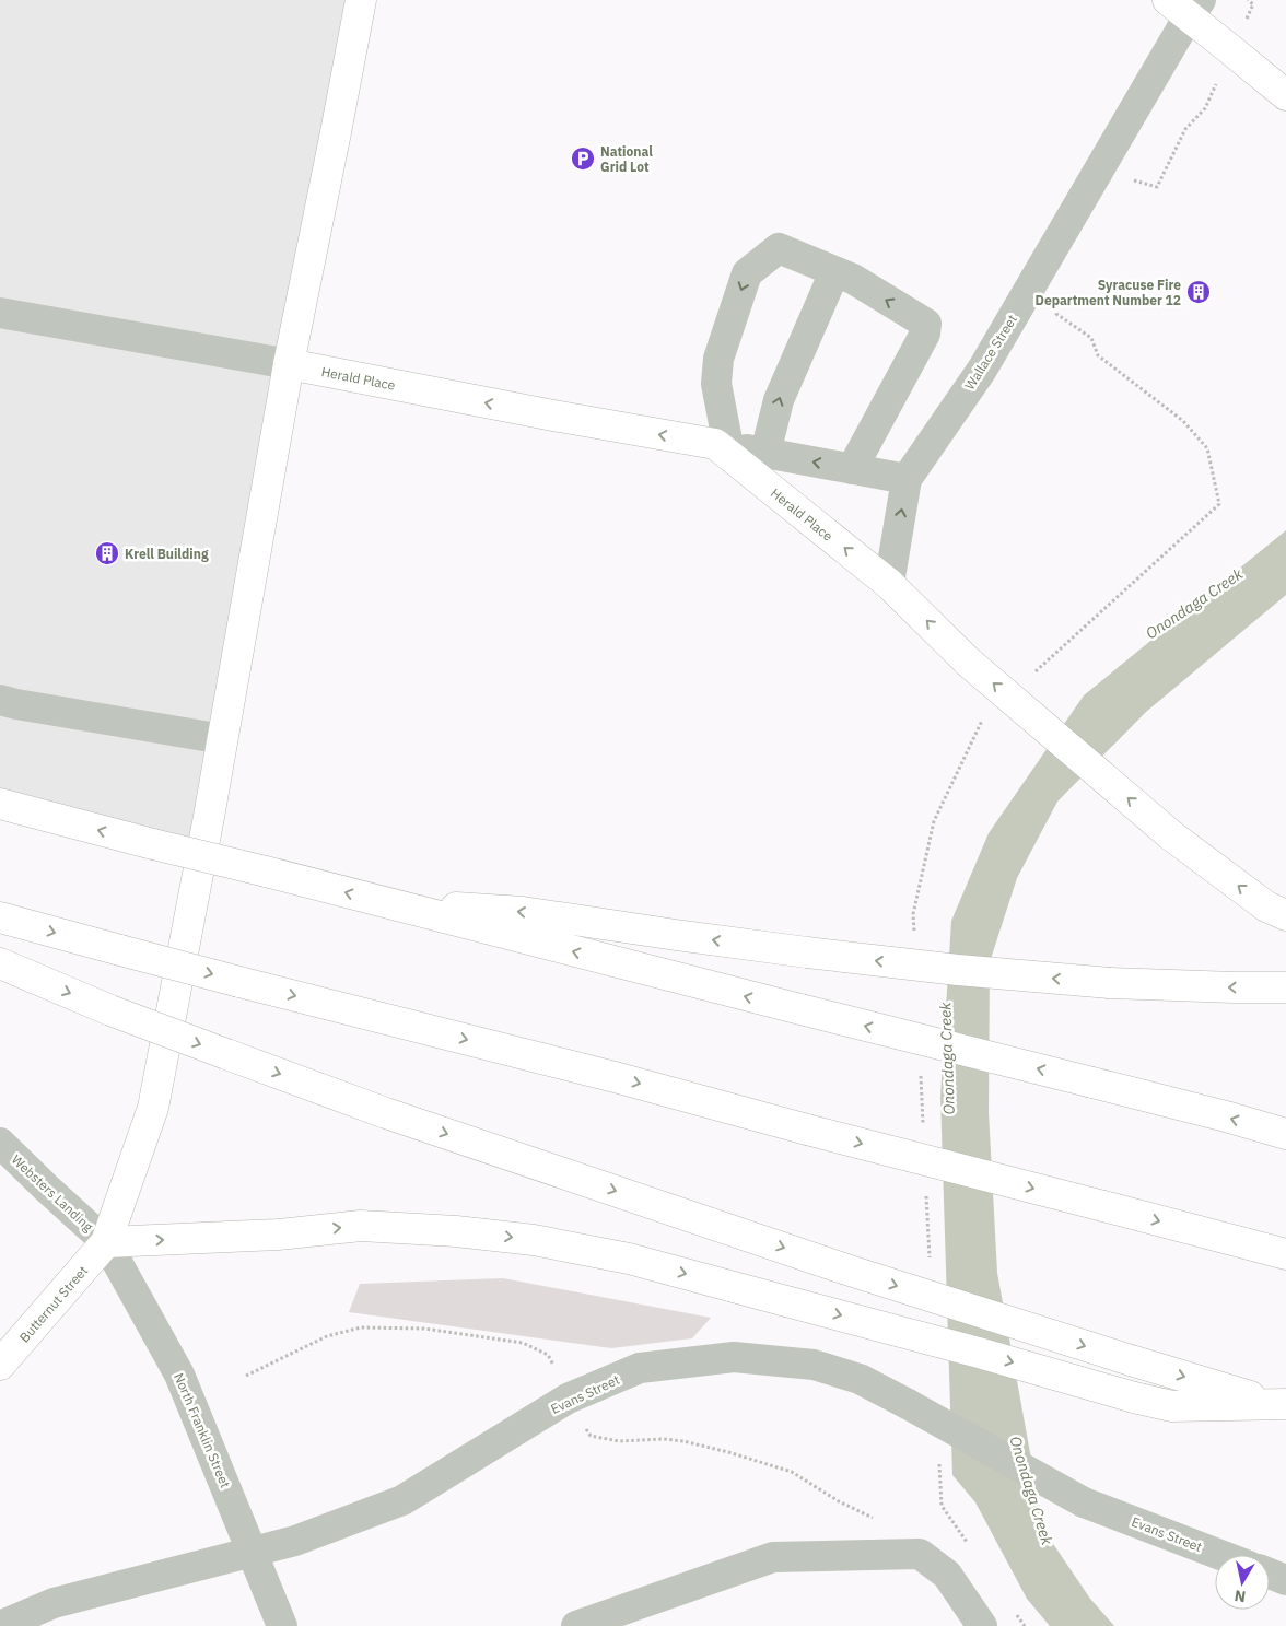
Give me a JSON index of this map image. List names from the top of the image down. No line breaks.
{"streets":{"main road":["Herald Place","Butternut Street"],"street":["Wallace Street","Websters Landing","Evans Street","North Franklin Street"]},"crossings":[["Wallace Street","Herald Place"],["Websters Landing","Butternut Street"],["Websters Landing","North Franklin Street"],["Butternut Street","North Franklin Street"],["Evans Street","North Franklin Street"]],"one_way":["Herald Place"],"water":["Onondaga Creek"],"places":{"parking":["National Grid Lot"],"building":["Syracuse Fire Department Number 12","Krell Building"]},"north":"bottom"}
